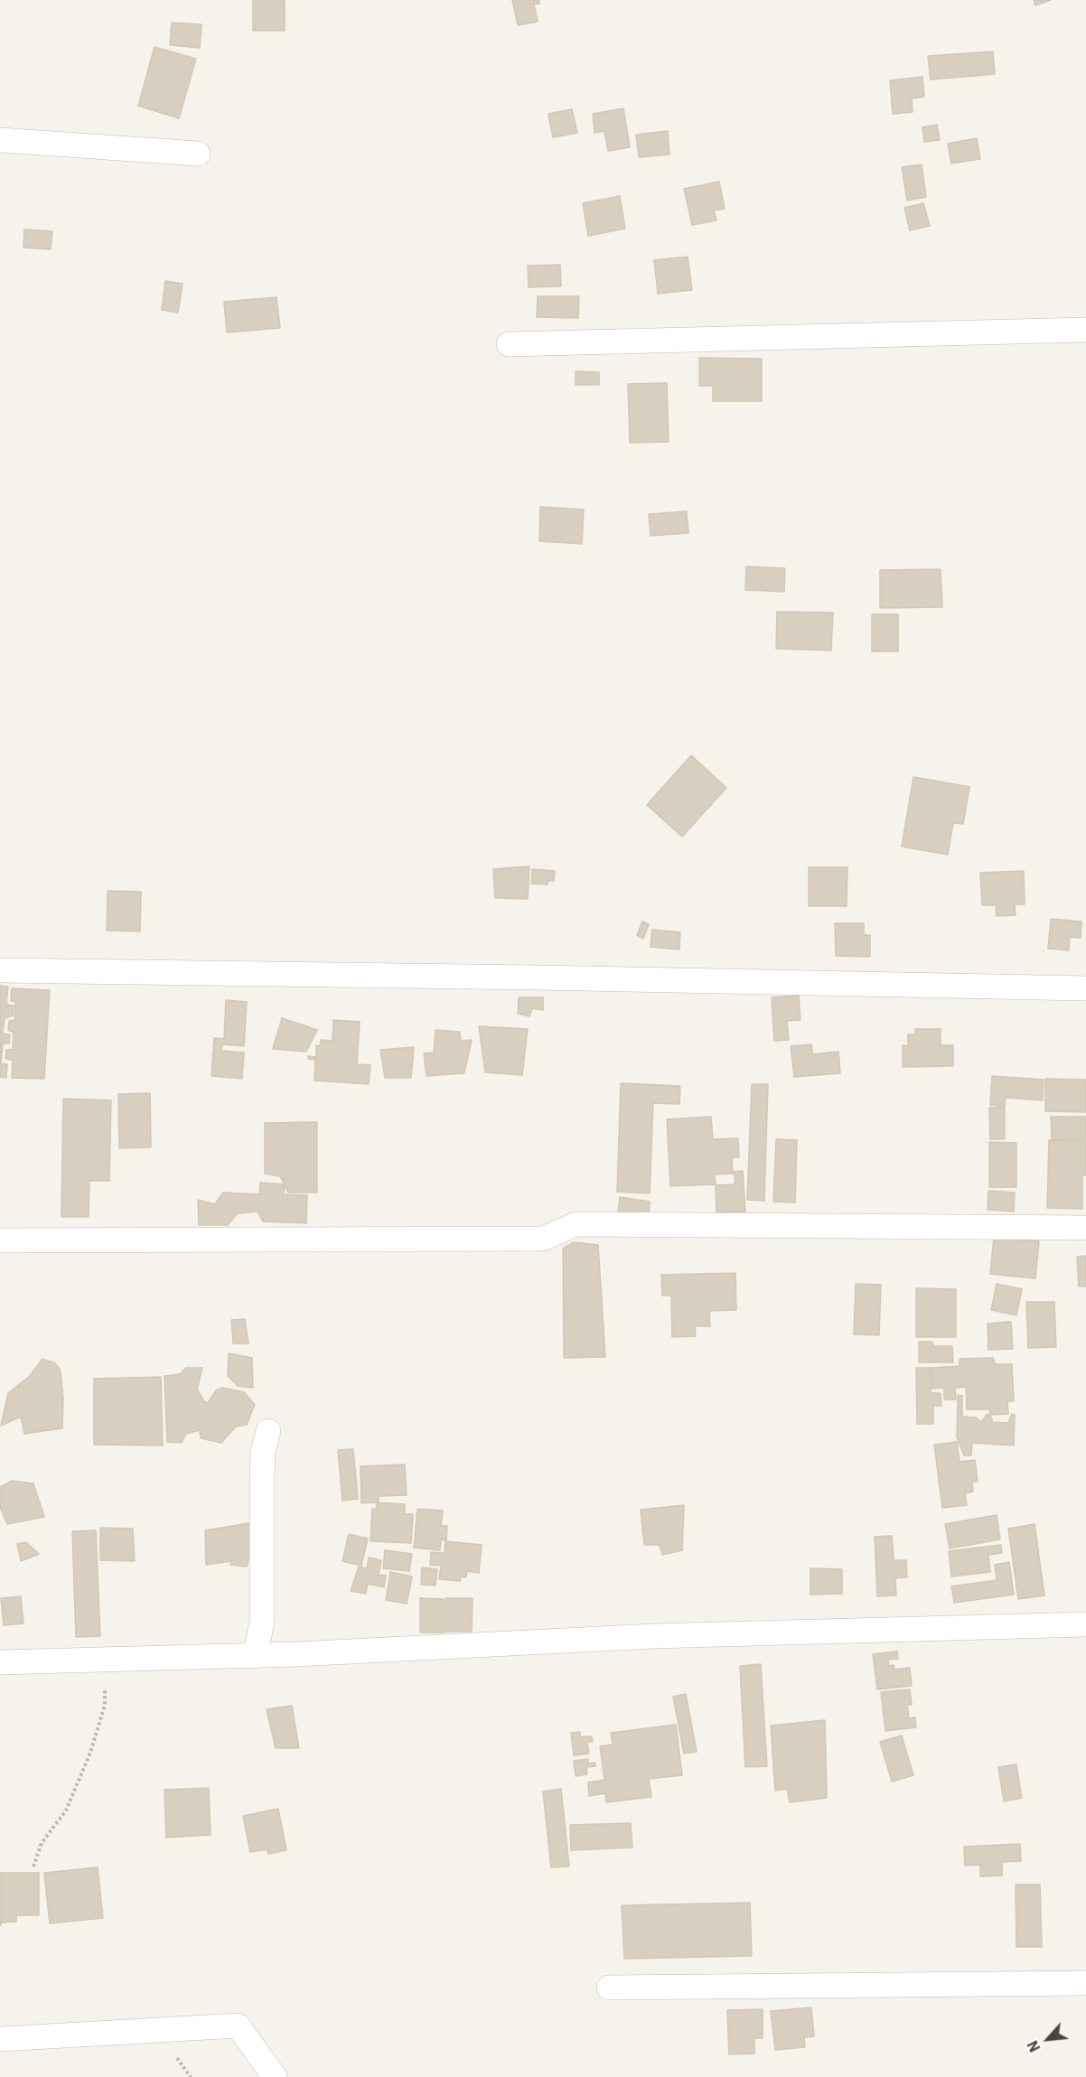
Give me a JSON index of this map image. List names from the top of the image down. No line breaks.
{"north":"bottom left"}
